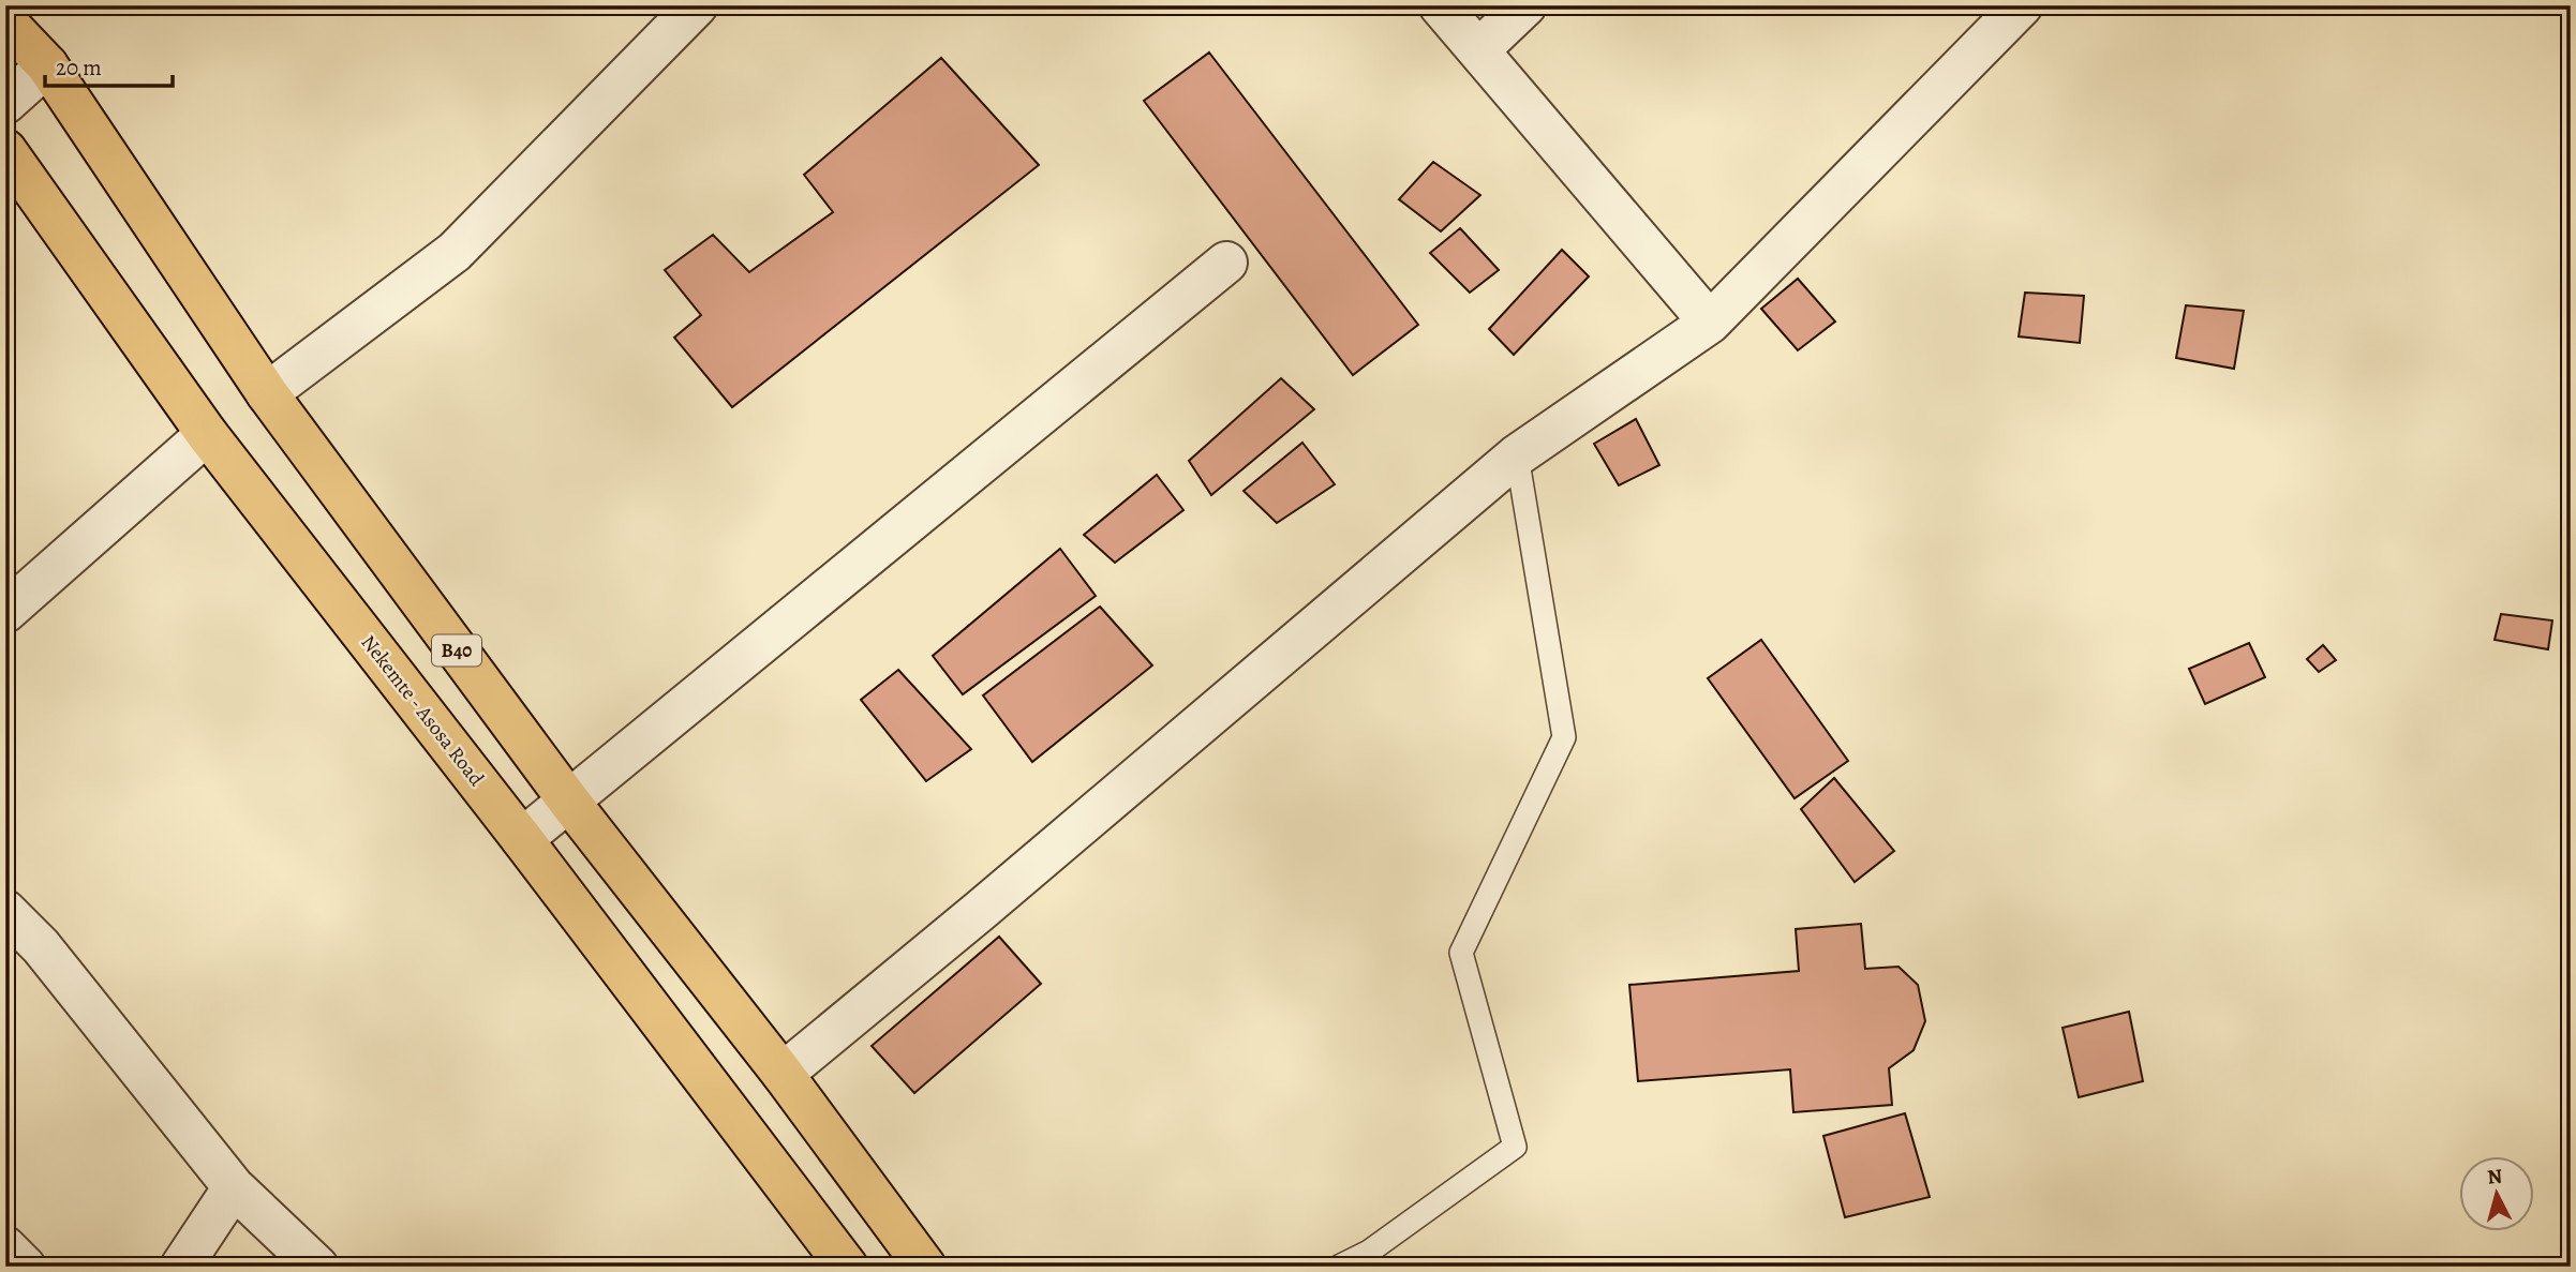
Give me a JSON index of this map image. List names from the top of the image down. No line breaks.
{"streets":{"highway":["B40","Nekemte - Asosa Road"]},"scale_bar":"20 m","north":"top"}
